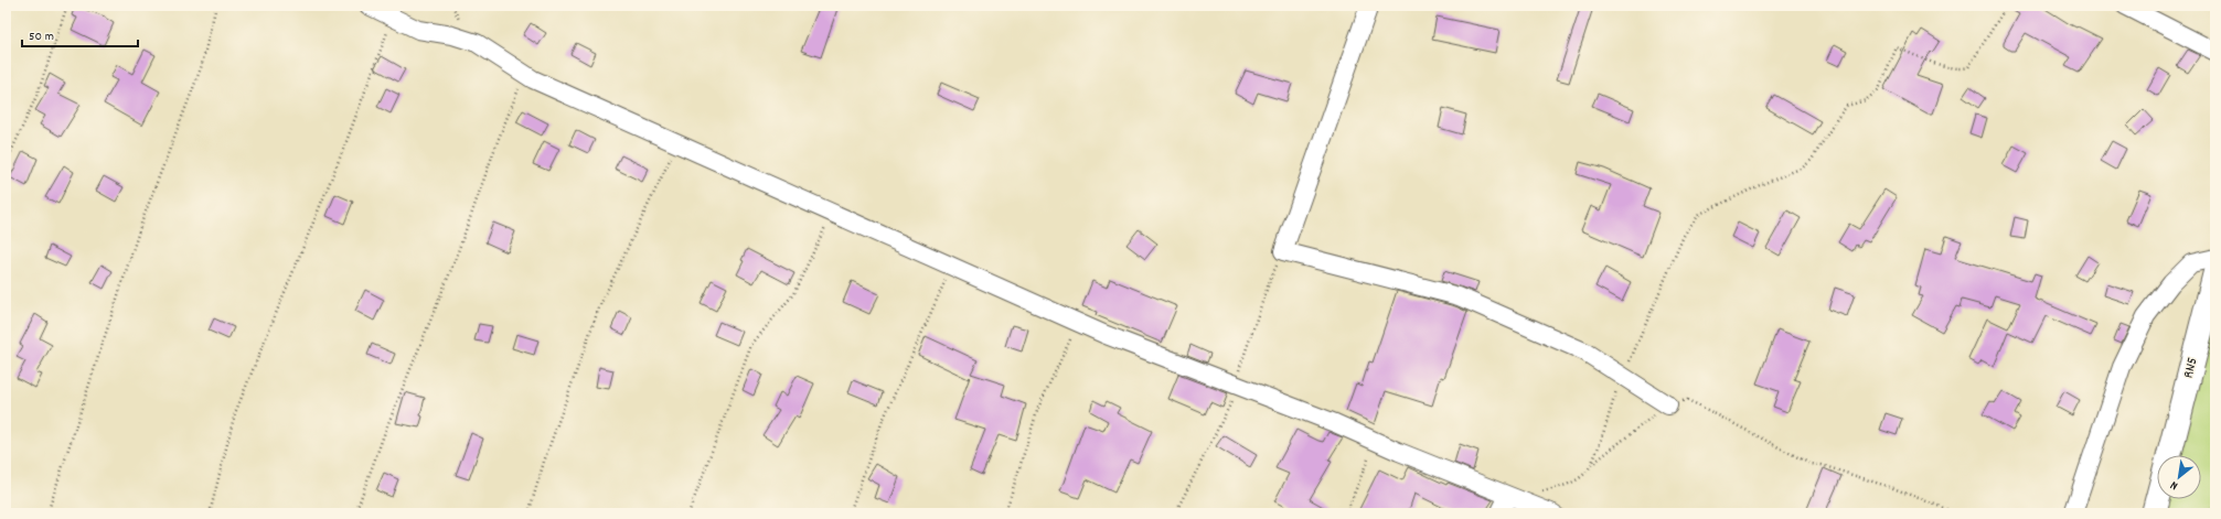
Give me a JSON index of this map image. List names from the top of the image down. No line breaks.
{"streets":{"main road":["RN5"]},"scale_bar":"50 m","north":"bottom left"}
